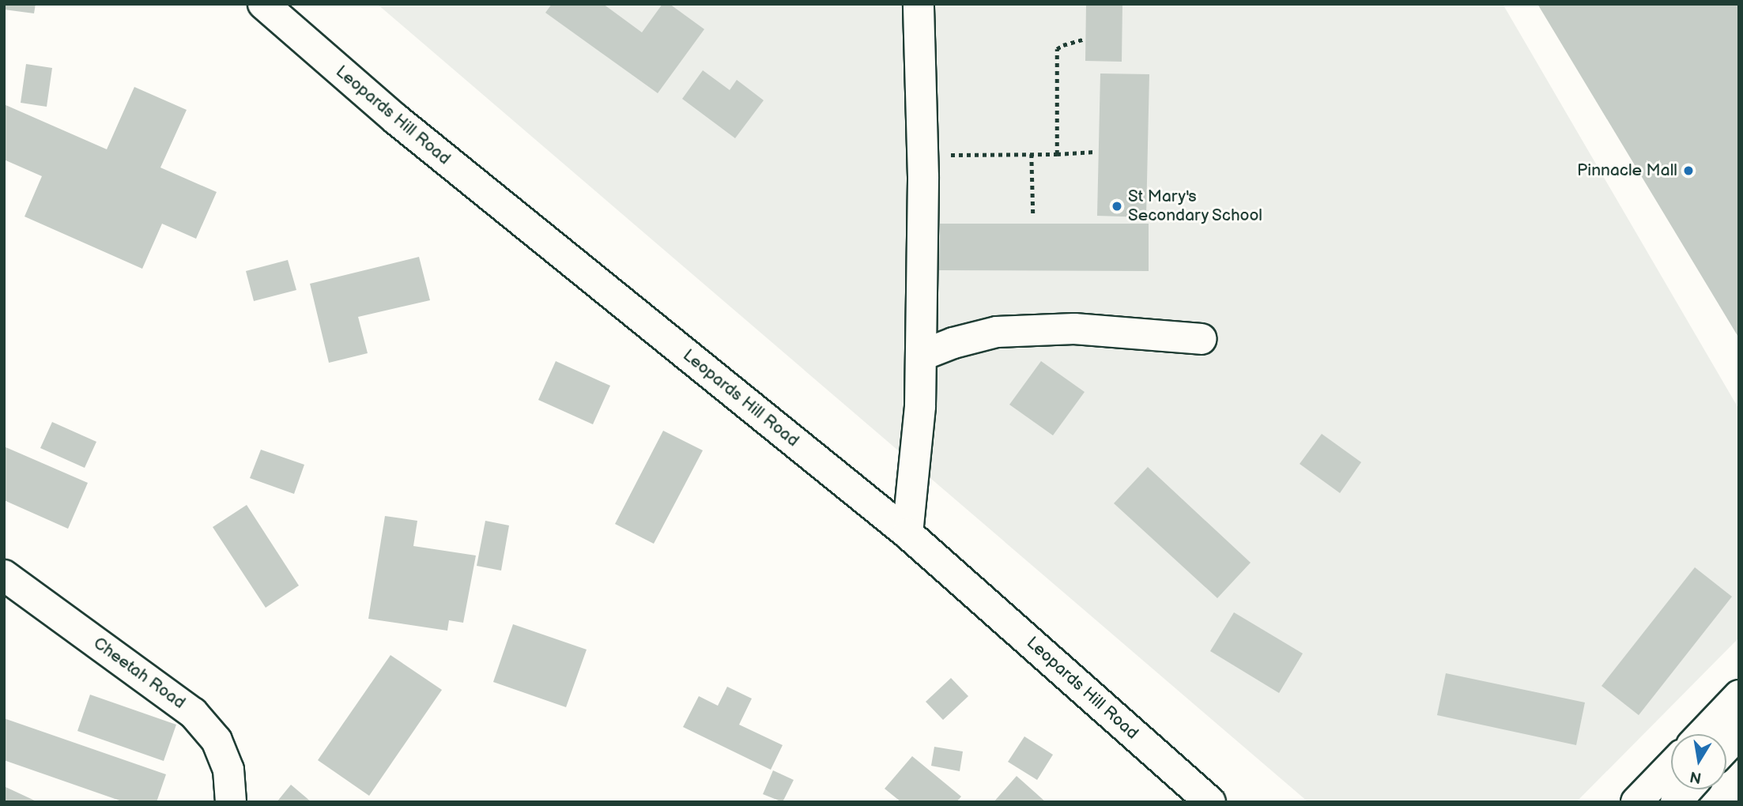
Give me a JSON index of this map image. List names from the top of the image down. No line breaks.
{"streets":{"main road":["Leopards Hill Road","Cheetah Road"]},"places":["Pinnacle Mall","St Mary's Secondary School"],"north":"bottom"}
